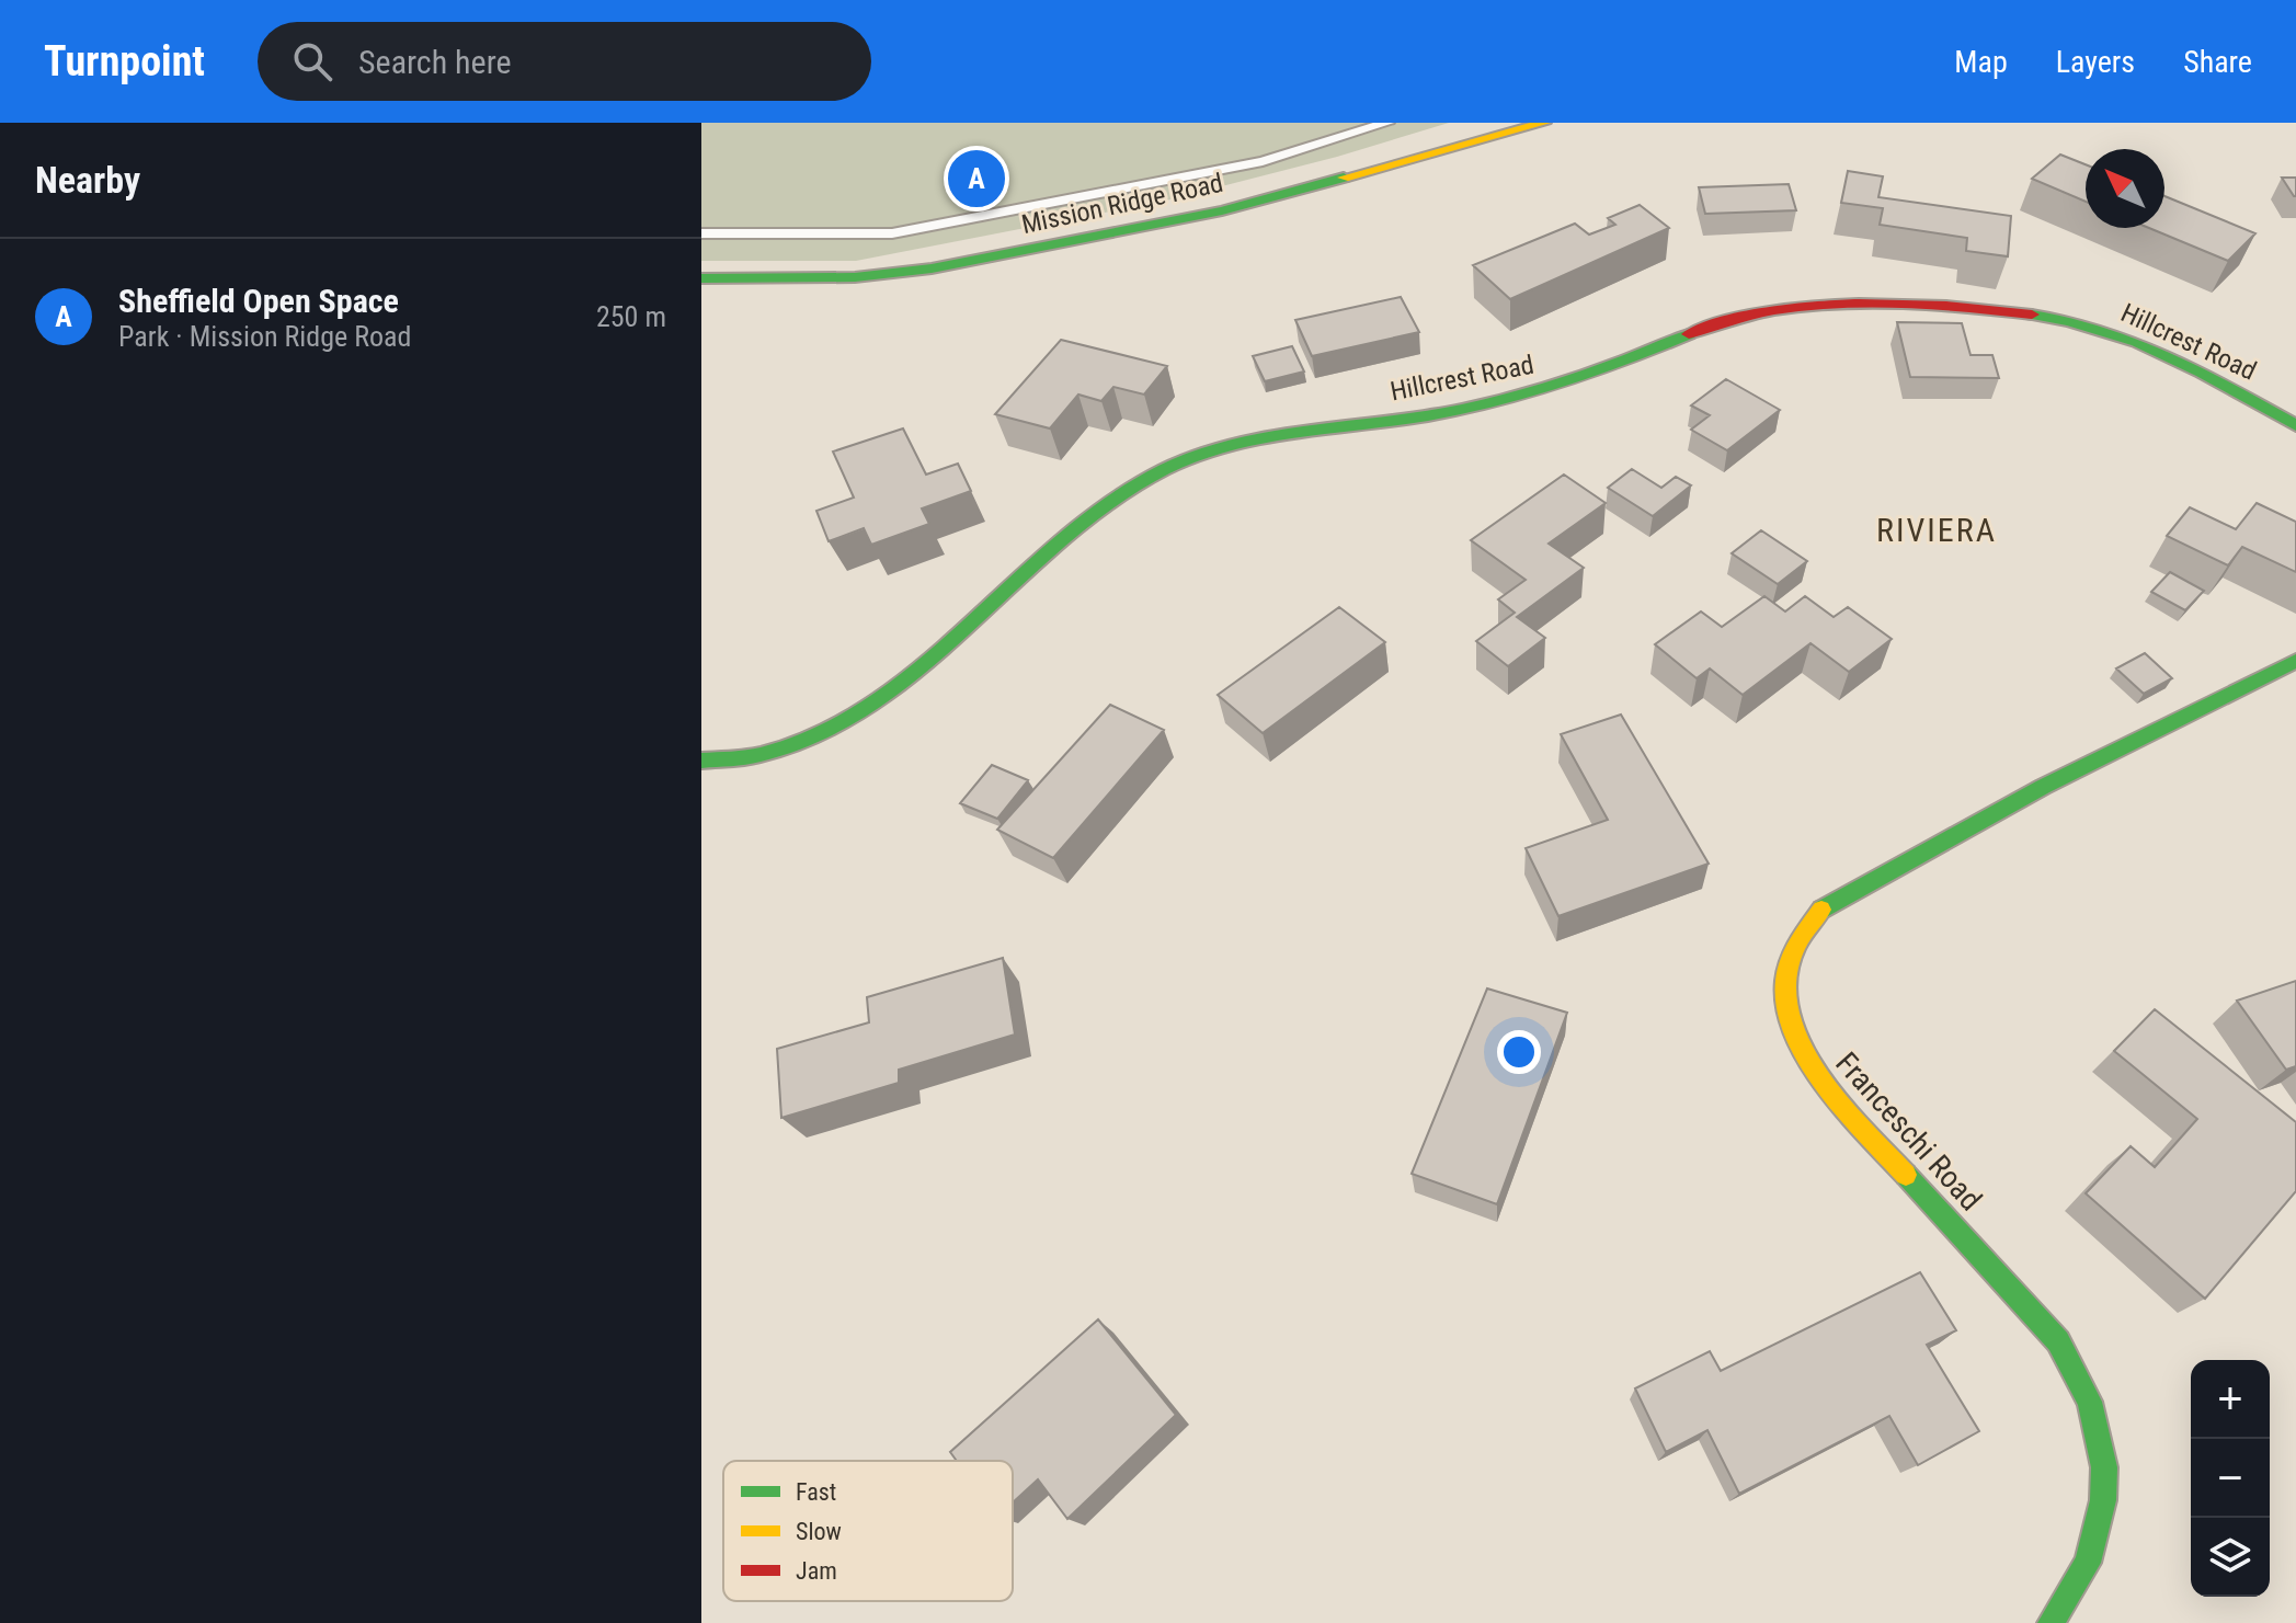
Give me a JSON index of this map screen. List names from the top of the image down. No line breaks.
{"streets":{"street":["Mission Ridge Road","Hillcrest Road","Franceschi Road"]},"districts":["RIVIERA"],"legend":["Fast","Slow","Jam"],"north":"top left","page":{"header":"Turnpoint","search":"Search here","nav":["Map","Layers","Share"],"heading":"Nearby","pins":"A","list":[{"mark":"A","name":"Sheffield Open Space","note":"Park · Mission Ridge Road","value":"250 m"}],"map_buttons":["+","−"]}}
